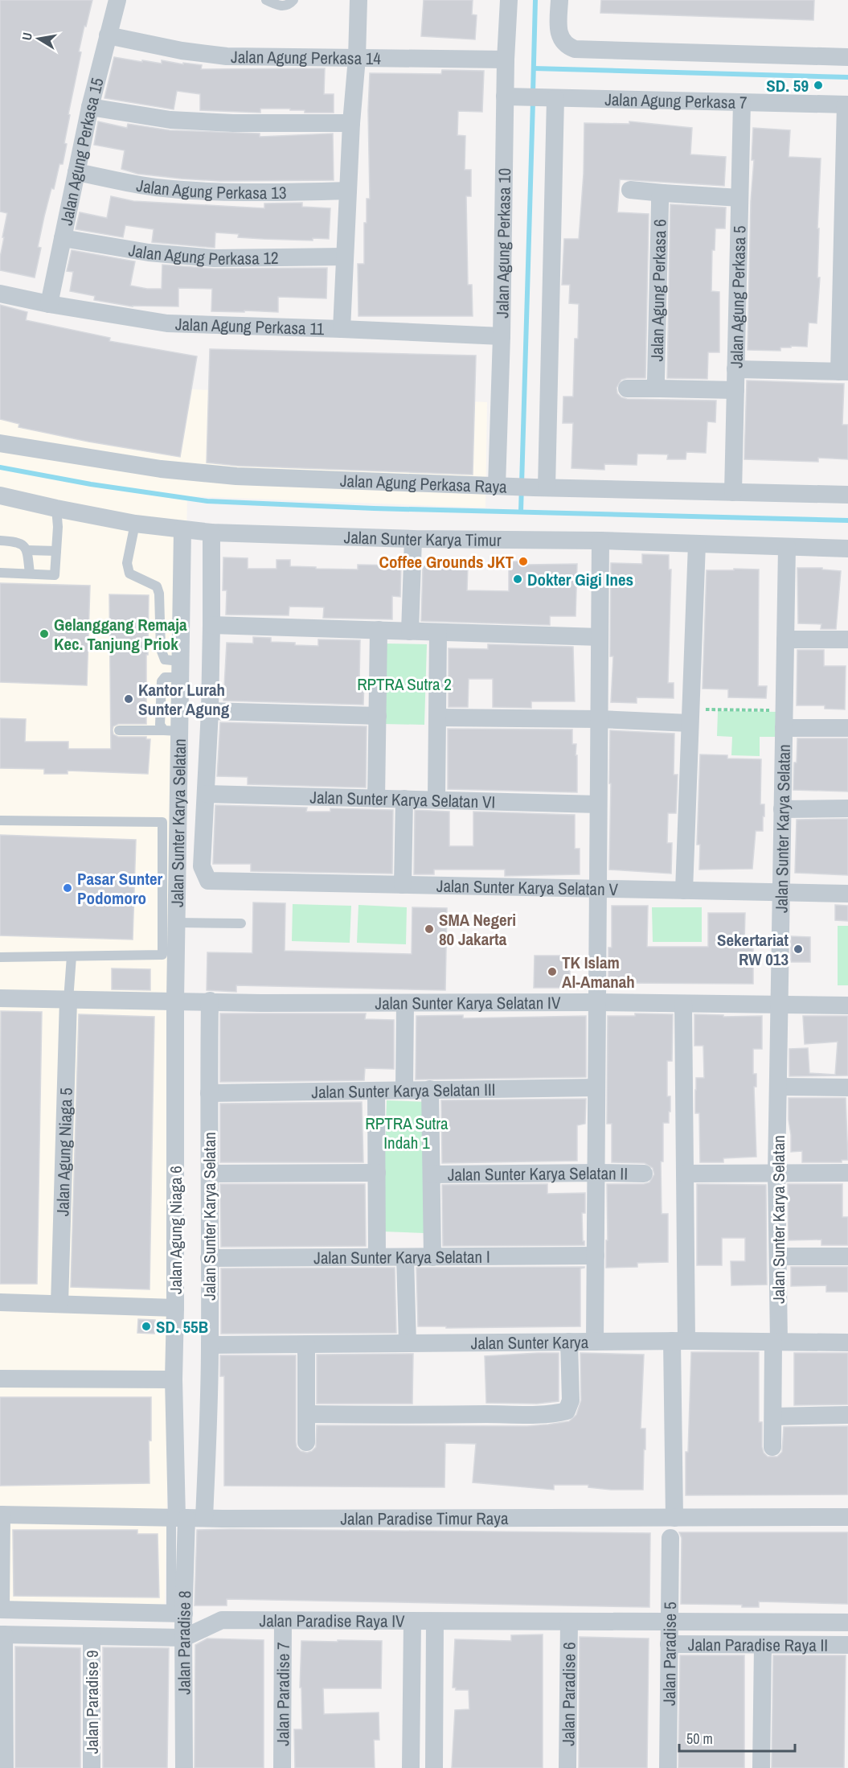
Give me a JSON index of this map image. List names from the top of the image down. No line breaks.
{"streets":{"street":["Jalan Agung Perkasa 14","Jalan Agung Perkasa 7","Jalan Agung Perkasa 15","Jalan Agung Perkasa 13","Jalan Agung Perkasa 10","Jalan Agung Perkasa 12","Jalan Agung Perkasa 6","Jalan Agung Perkasa 5","Jalan Agung Perkasa 11","Jalan Agung Perkasa Raya","Jalan Sunter Karya Timur","Jalan Sunter Karya Selatan VI","Jalan Sunter Karya Selatan","Jalan Sunter Karya Selatan V","Jalan Sunter Karya Selatan IV","Jalan Sunter Karya Selatan III","Jalan Agung Niaga 5","Jalan Sunter Karya Selatan II","Jalan Agung Niaga 6","Jalan Sunter Karya Selatan I","Jalan Sunter Karya","Jalan Paradise Timur Raya","Jalan Paradise Raya IV","Jalan Paradise 8","Jalan Paradise Raya II","Jalan Paradise 5","Jalan Paradise 7","Jalan Paradise 6","Jalan Paradise 9"]},"crossings":[["Jalan Agung Perkasa 14","Jalan Agung Perkasa 15"],["Jalan Agung Perkasa 14","Jalan Agung Perkasa 10"],["Jalan Agung Perkasa 7","Jalan Agung Perkasa 10"],["Jalan Agung Perkasa 7","Jalan Agung Perkasa 5"],["Jalan Agung Perkasa 15","Jalan Agung Perkasa 13"],["Jalan Agung Perkasa 15","Jalan Agung Perkasa 12"],["Jalan Agung Perkasa 15","Jalan Agung Perkasa 11"],["Jalan Agung Perkasa 10","Jalan Agung Perkasa 11"],["Jalan Agung Perkasa 10","Jalan Agung Perkasa Raya"],["Jalan Agung Perkasa 5","Jalan Agung Perkasa Raya"],["Jalan Sunter Karya Timur","Jalan Sunter Karya Selatan"],["Jalan Sunter Karya Selatan VI","Jalan Sunter Karya Selatan V"],["Jalan Sunter Karya Selatan","Jalan Sunter Karya Selatan V"],["Jalan Sunter Karya Selatan","Jalan Sunter Karya Selatan IV"],["Jalan Sunter Karya Selatan","Jalan Sunter Karya Selatan III"],["Jalan Sunter Karya Selatan","Jalan Agung Niaga 6"],["Jalan Sunter Karya Selatan","Jalan Sunter Karya Selatan I"],["Jalan Sunter Karya Selatan","Jalan Sunter Karya"],["Jalan Sunter Karya Selatan","Jalan Paradise Timur Raya"],["Jalan Sunter Karya Selatan","Jalan Paradise 8"],["Jalan Sunter Karya Selatan IV","Jalan Agung Niaga 5"],["Jalan Sunter Karya Selatan IV","Jalan Agung Niaga 6"],["Jalan Agung Niaga 6","Jalan Paradise Timur Raya"],["Jalan Agung Niaga 6","Jalan Paradise 8"],["Jalan Paradise Timur Raya","Jalan Paradise 8"],["Jalan Paradise Raya IV","Jalan Paradise 8"],["Jalan Paradise Raya IV","Jalan Paradise Raya II"],["Jalan Paradise Raya IV","Jalan Paradise 5"],["Jalan Paradise Raya IV","Jalan Paradise 7"],["Jalan Paradise Raya IV","Jalan Paradise 6"],["Jalan Paradise Raya IV","Jalan Paradise 9"],["Jalan Paradise Raya II","Jalan Paradise 5"]],"parks":["RPTRA Sutra 2","RPTRA Sutra Indah 1"],"places":["SD. 59","Coffee Grounds JKT","Dokter Gigi Ines","Gelanggang Remaja Kec. Tanjung Priok","Kantor Lurah Sunter Agung","Pasar Sunter Podomoro","SMA Negeri 80 Jakarta","Sekertariat RW 013","TK Islam Al-Amanah","SD. 55B"],"scale_bar":"50 m","north":"left"}
